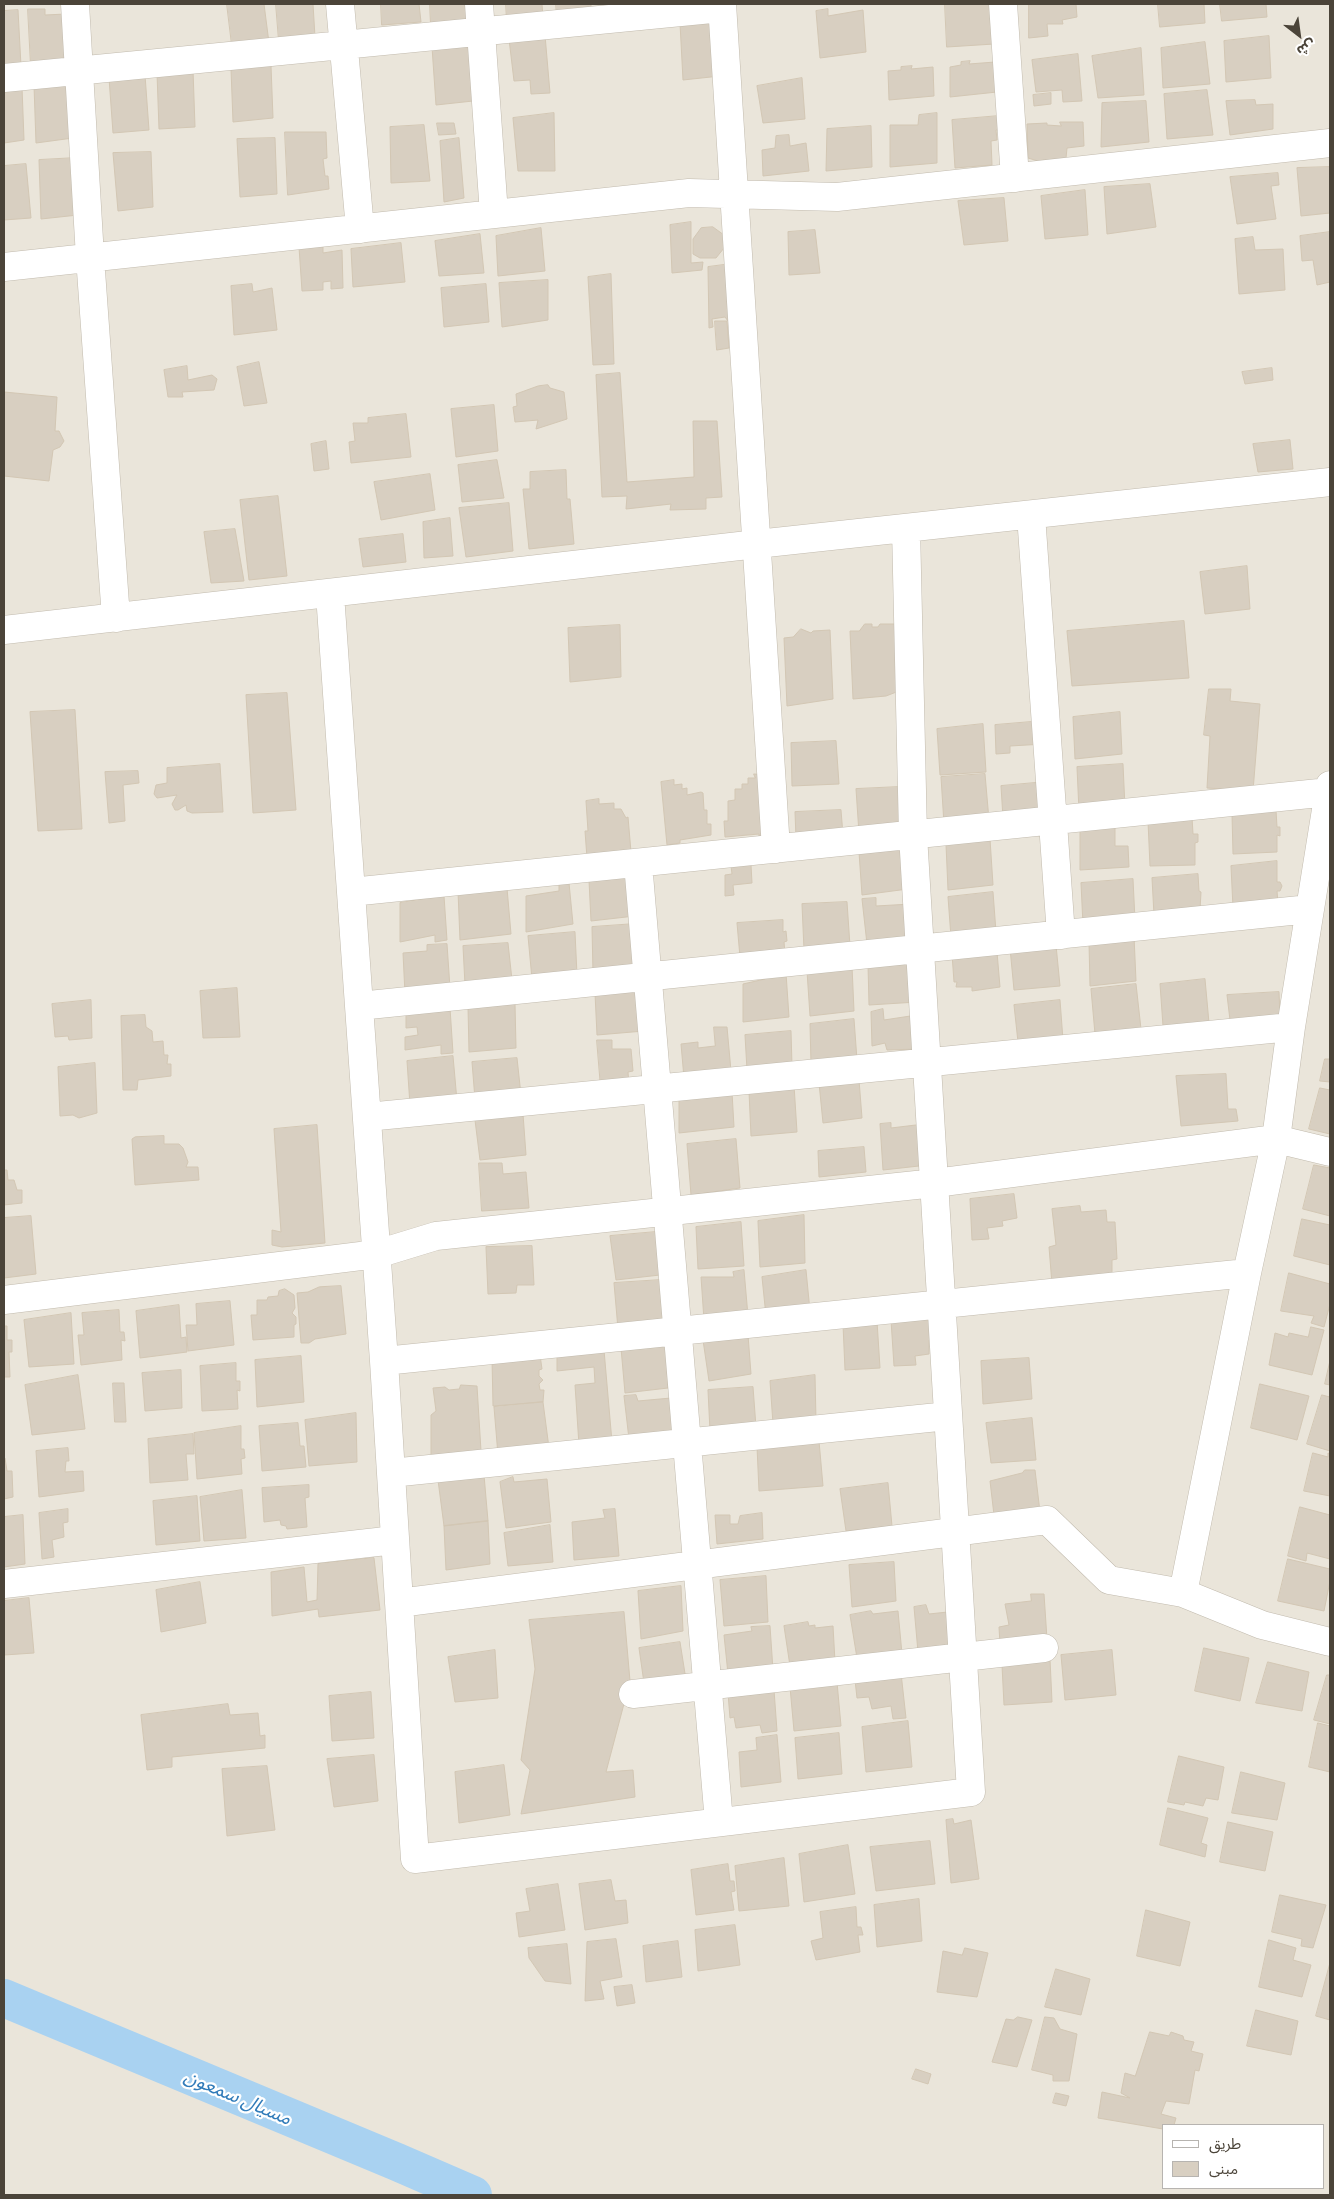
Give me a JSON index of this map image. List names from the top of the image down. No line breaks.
{"water":["مسيال سمعون"],"legend":["طريق","مبنى"],"north":"bottom right"}
